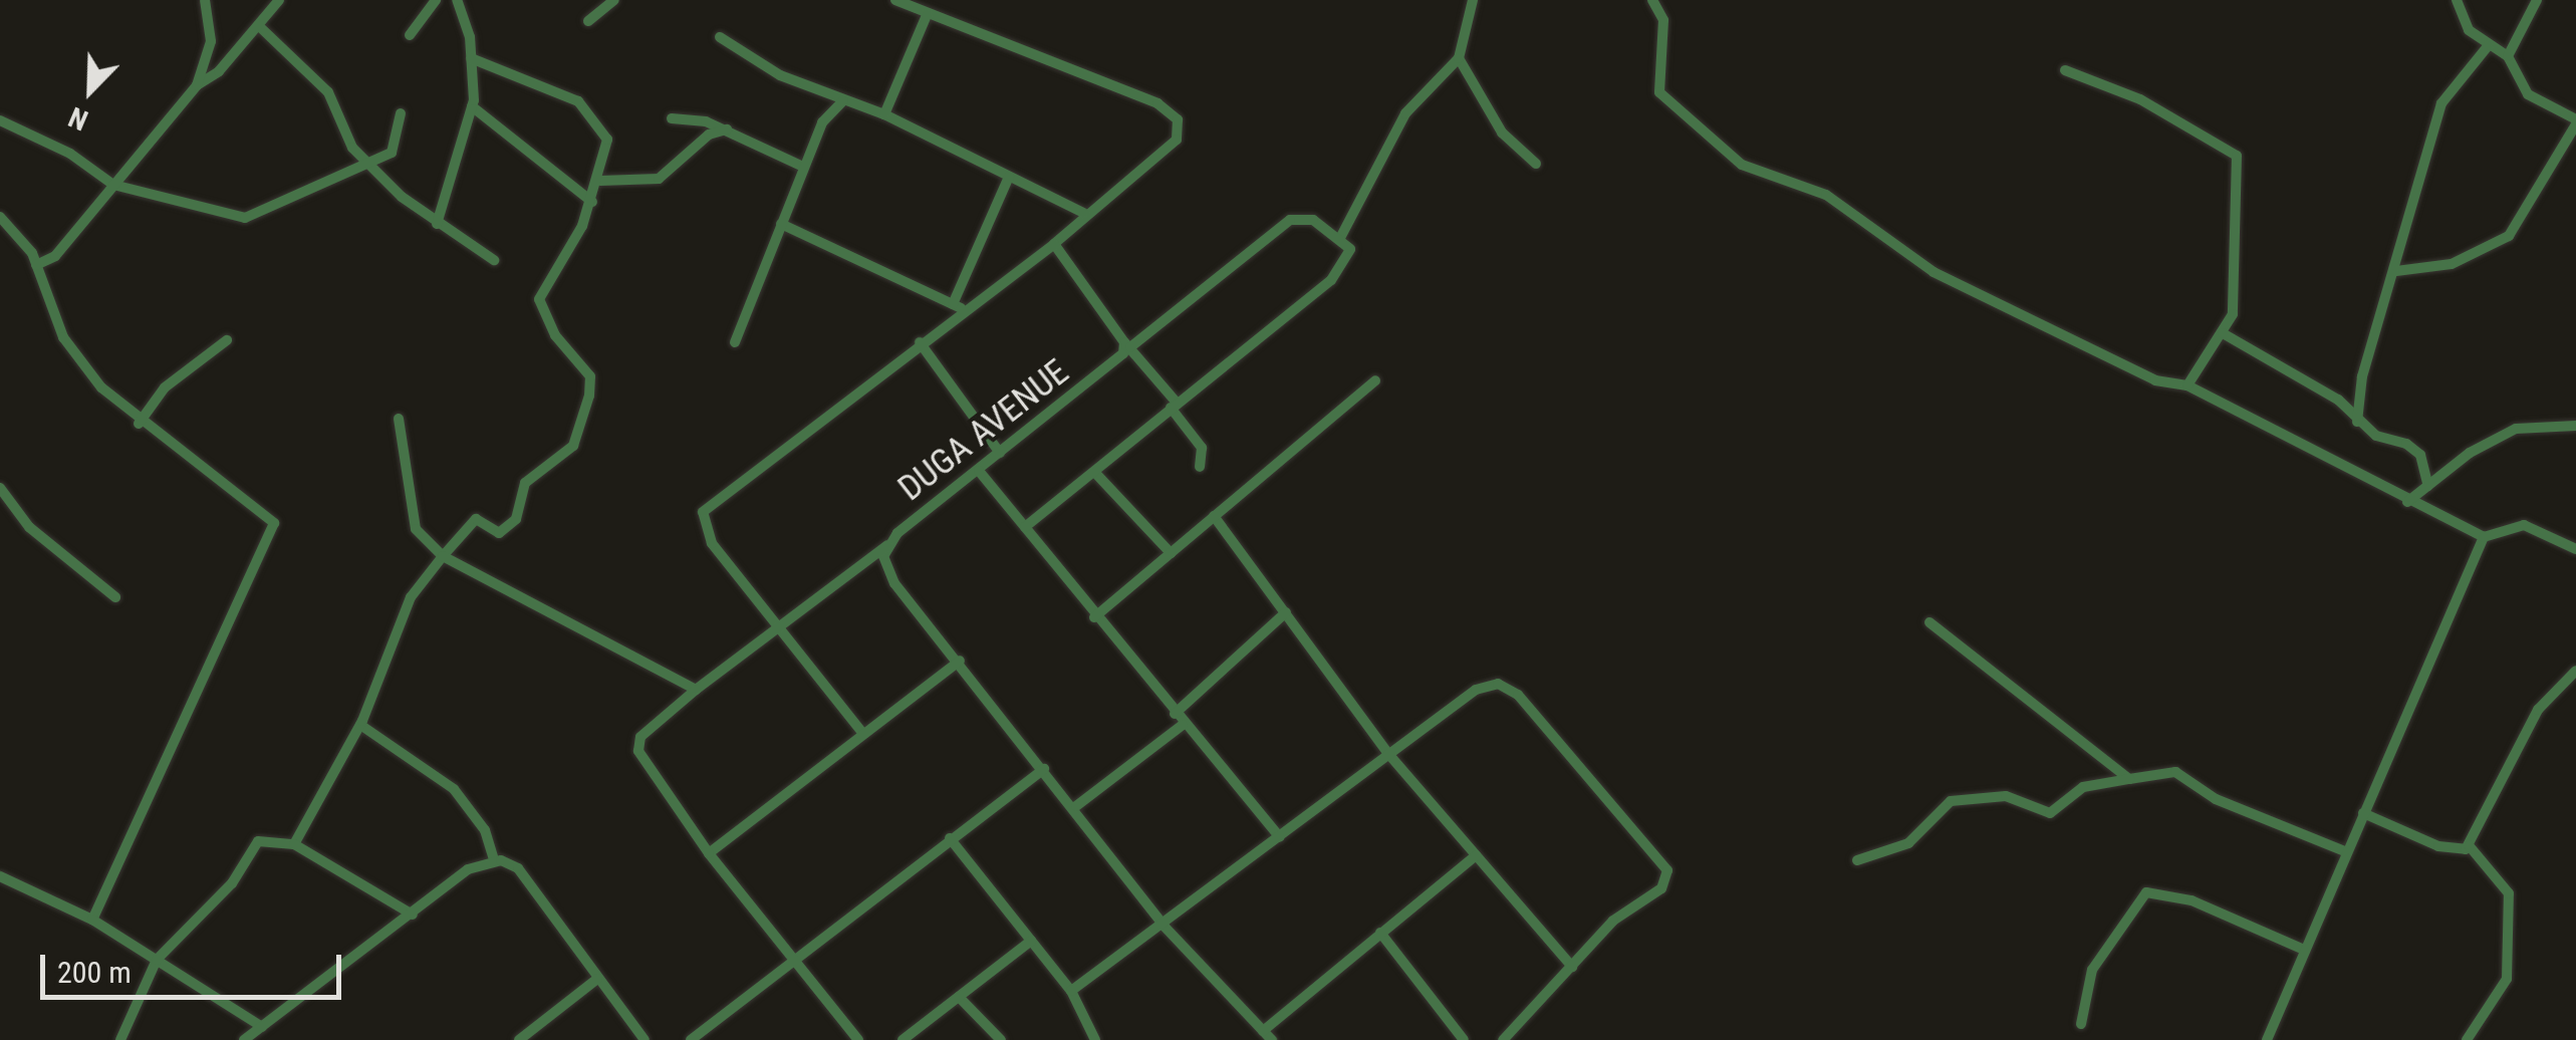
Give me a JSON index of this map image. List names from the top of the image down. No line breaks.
{"streets":{"street":["DUGA AVENUE"]},"scale_bar":"200 m","north":"bottom left"}
